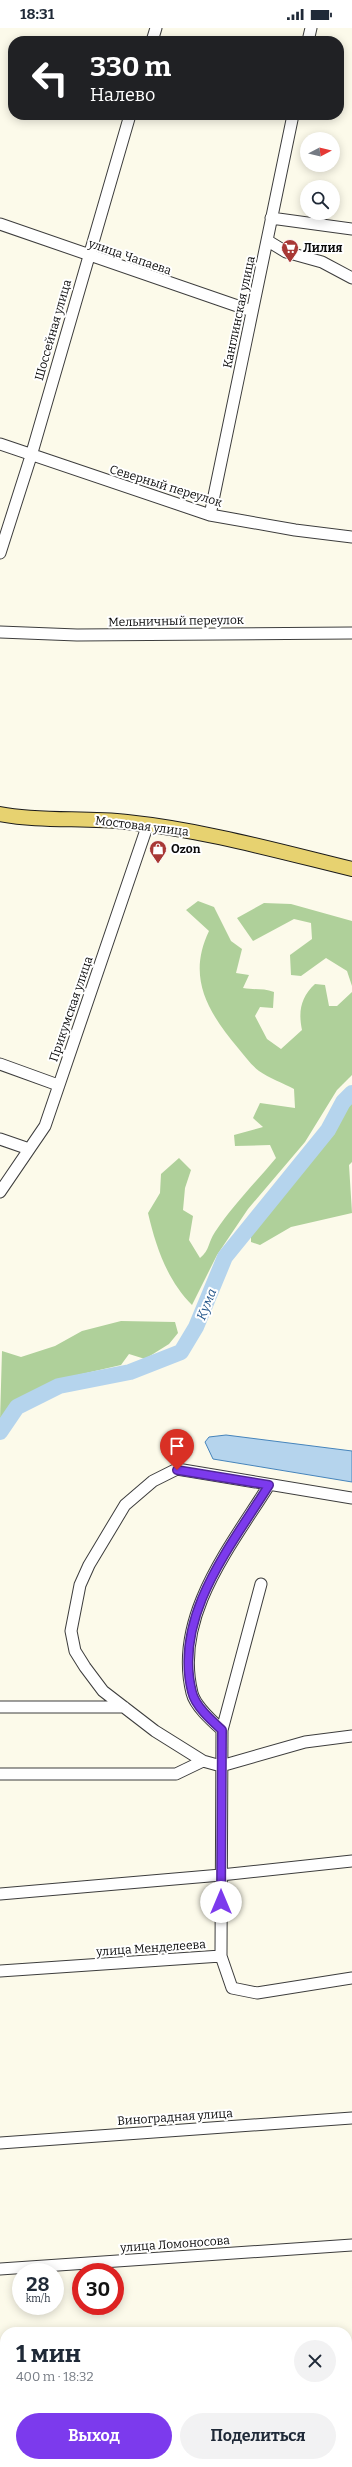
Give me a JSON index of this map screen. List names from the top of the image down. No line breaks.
{"streets":{"main road":["Мостовая улица"],"street":["улица Чапаева","Канглинская улица","Шоссейная улица","Северный переулок","Мельничный переулок","Прикумская улица","улица Менделеева","Виноградная улица","улица Ломоносова"]},"crossings":[["улица Чапаева","Канглинская улица"],["улица Чапаева","Шоссейная улица"],["Канглинская улица","Северный переулок"],["Шоссейная улица","Северный переулок"],["Мостовая улица","Прикумская улица"]],"water":["Кума"],"places":{"supermarket":["Лилия"],"shop":["Ozon"]},"north":"right","page":{"status":"18:31","turn":["330 m","Налево"],"speed":"28 km/h","limit":"30","heading":["1 мин","400 m · 18:32"],"buttons":["Выход","Поделиться"]}}
